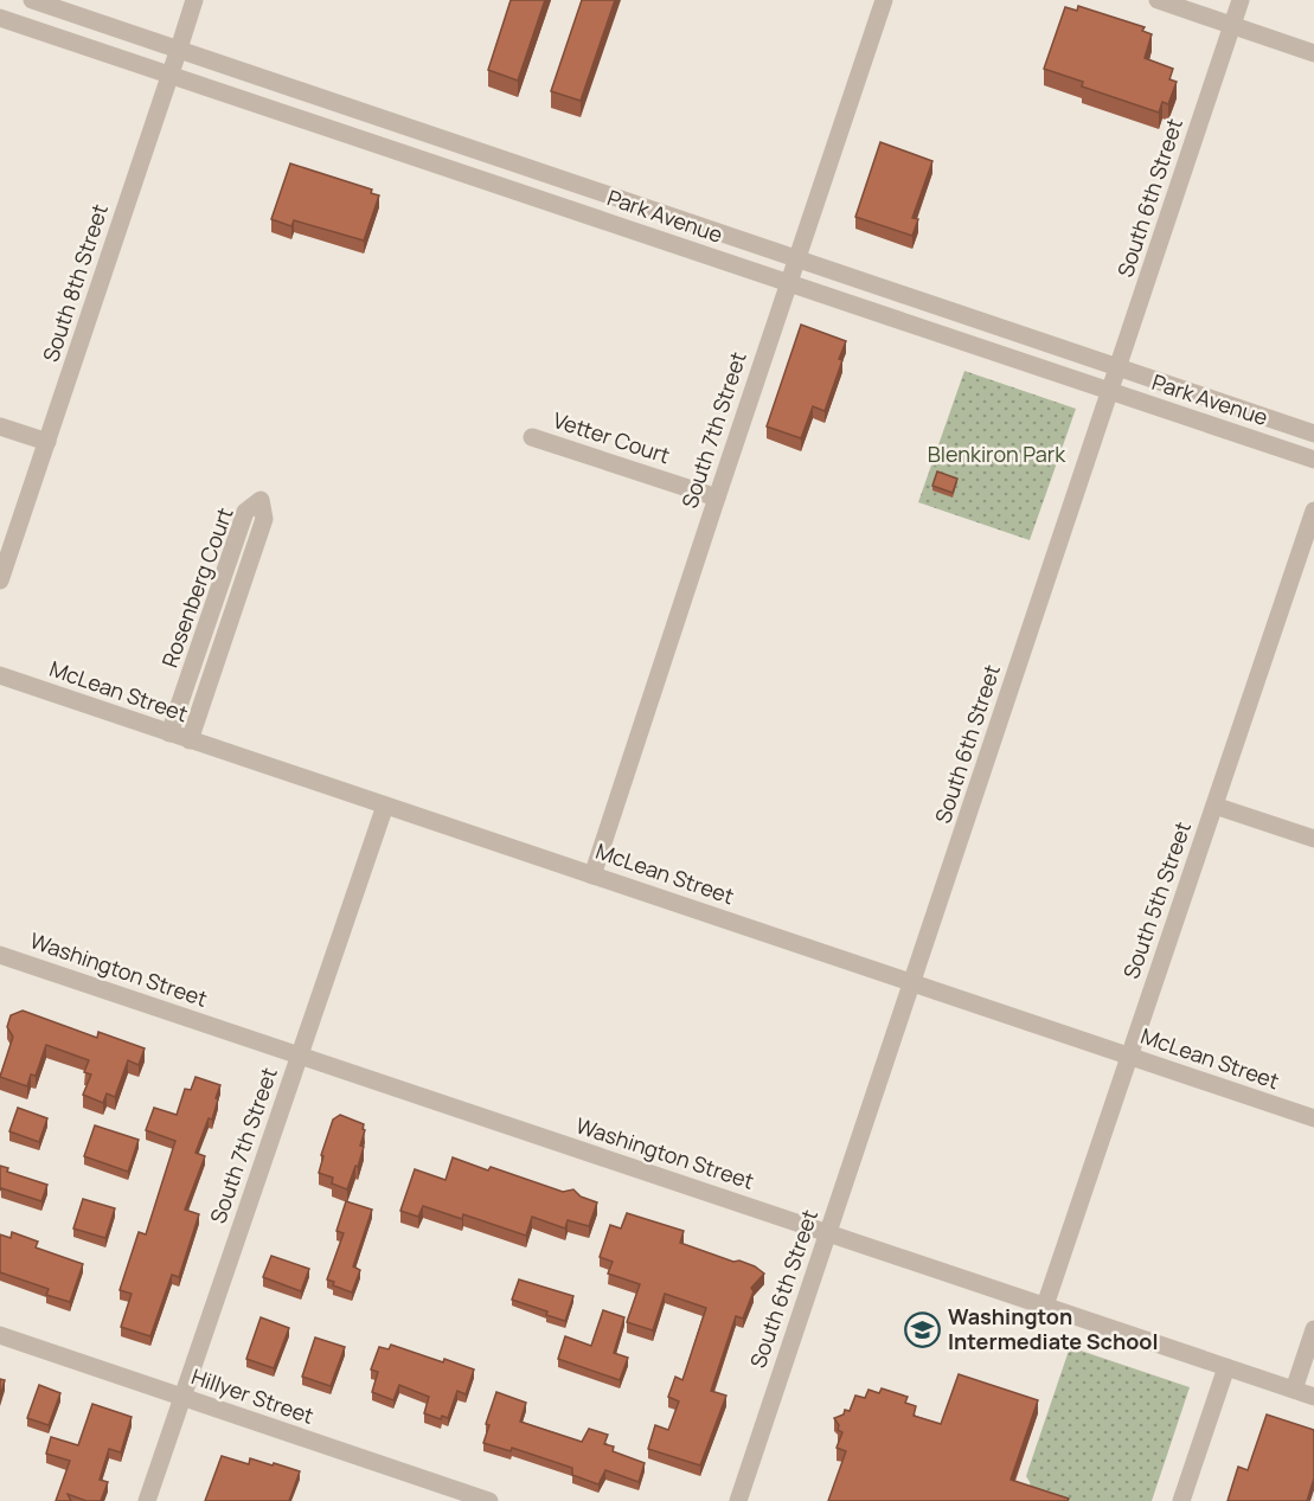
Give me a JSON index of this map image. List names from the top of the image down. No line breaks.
{"streets":{"street":["South 6th Street","Park Avenue","South 8th Street","South 7th Street","Vetter Court","Rosenberg Court","McLean Street","South 5th Street","Washington Street","Hillyer Street"]},"crossings":[["South 6th Street","Park Avenue"],["South 6th Street","McLean Street"],["South 6th Street","Washington Street"],["Park Avenue","South 8th Street"],["Park Avenue","South 7th Street"],["South 7th Street","Vetter Court"],["South 7th Street","McLean Street"],["South 7th Street","Washington Street"],["South 7th Street","Hillyer Street"],["Rosenberg Court","McLean Street"],["McLean Street","South 5th Street"],["South 5th Street","Washington Street"]],"parks":["Blenkiron Park"],"places":{"school or university":["Washington Intermediate School"]}}
